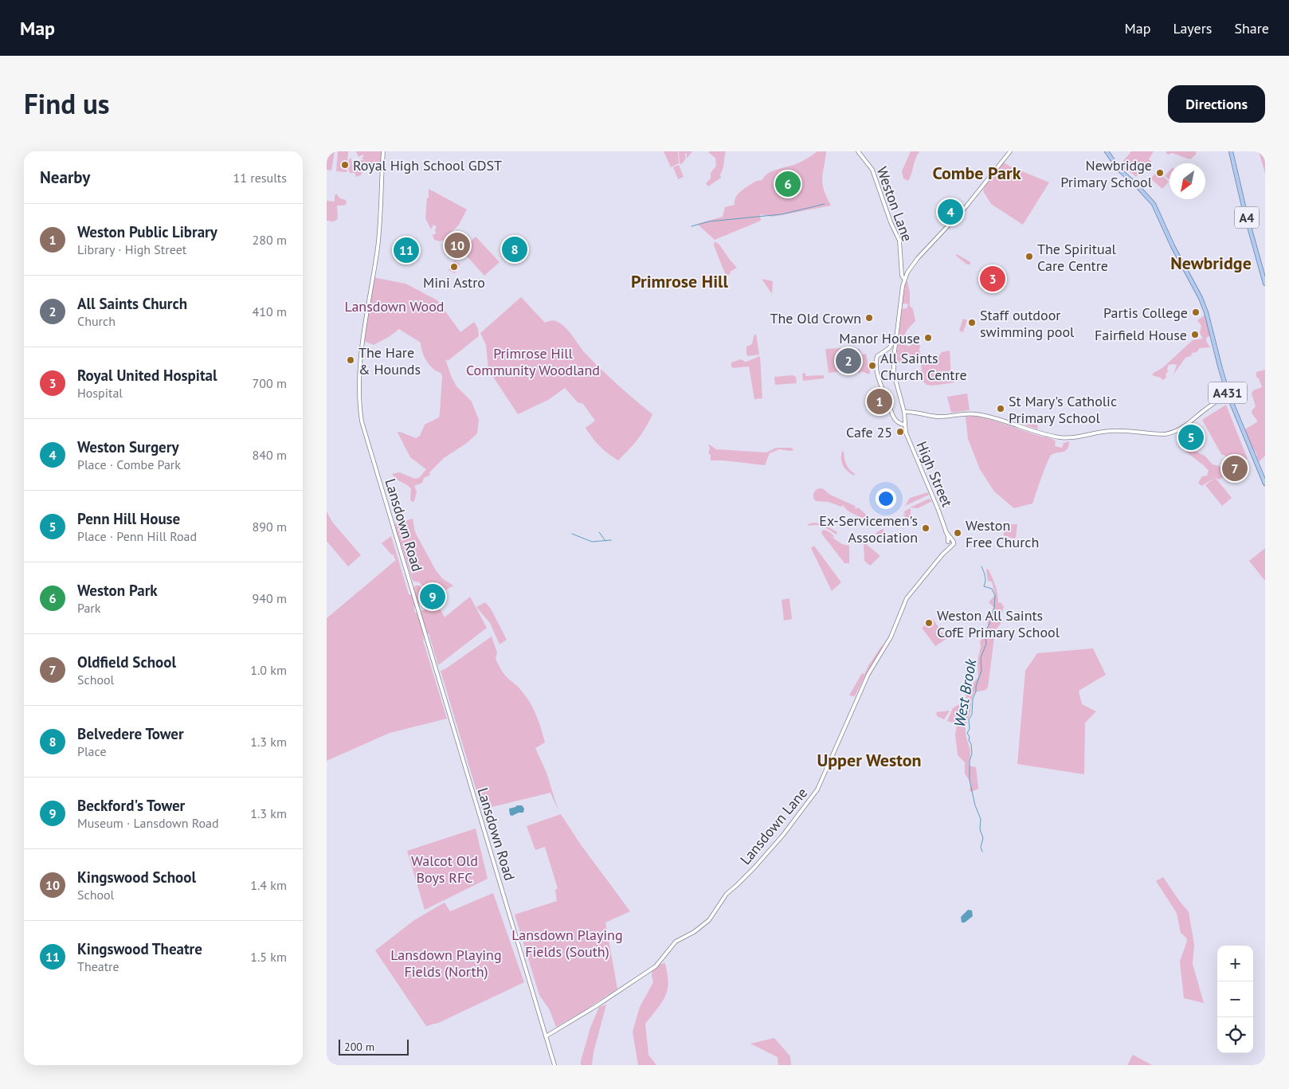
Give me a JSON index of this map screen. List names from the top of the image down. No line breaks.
{"streets":{"main road":["A4","A431"],"street":["Weston Lane","High Street","Lansdown Road","Lansdown Lane"]},"crossings":[["Weston Lane","High Street"],["High Street","Lansdown Lane"],["Lansdown Road","Lansdown Lane"]],"districts":["Combe Park","Newbridge","Primrose Hill","Upper Weston"],"water":["West Brook"],"parks":["Lansdown Wood","Primrose Hill Community Woodland","Walcot Old Boys RFC","Lansdown Playing Fields (South)","Lansdown Playing Fields (North)"],"places":["Royal High School GDST","Newbridge Primary School","The Spiritual Care Centre","Mini Astro","Partis College","The Old Crown","Staff outdoor swimming pool","Fairfield House","Manor House","The Hare & Hounds","All Saints Church Centre","St Mary's Catholic Primary School","Cafe 25","Ex-Servicemen's Association","Weston Free Church","Weston All Saints CofE Primary School"],"scale_bar":"200 m","north":"bottom left","page":{"header":"Map","nav":["Map","Layers","Share"],"title":"Find us","buttons":"Directions","heading":["Nearby","11 results"],"pins":["6","4","10","8","11","3","2","1","5","7","9"],"list":[{"mark":"1","name":"Weston Public Library","note":"Library · High Street","value":"280 m"},{"mark":"2","name":"All Saints Church","note":"Church","value":"410 m"},{"mark":"3","name":"Royal United Hospital","note":"Hospital","value":"700 m"},{"mark":"4","name":"Weston Surgery","note":"Place · Combe Park","value":"840 m"},{"mark":"5","name":"Penn Hill House","note":"Place · Penn Hill Road","value":"890 m"},{"mark":"6","name":"Weston Park","note":"Park","value":"940 m"},{"mark":"7","name":"Oldfield School","note":"School","value":"1.0 km"},{"mark":"8","name":"Belvedere Tower","note":"Place","value":"1.3 km"},{"mark":"9","name":"Beckford's Tower","note":"Museum · Lansdown Road","value":"1.3 km"},{"mark":"10","name":"Kingswood School","note":"School","value":"1.4 km"},{"mark":"11","name":"Kingswood Theatre","note":"Theatre","value":"1.5 km"}],"map_buttons":["+","−"],"scale":"200 m"}}
